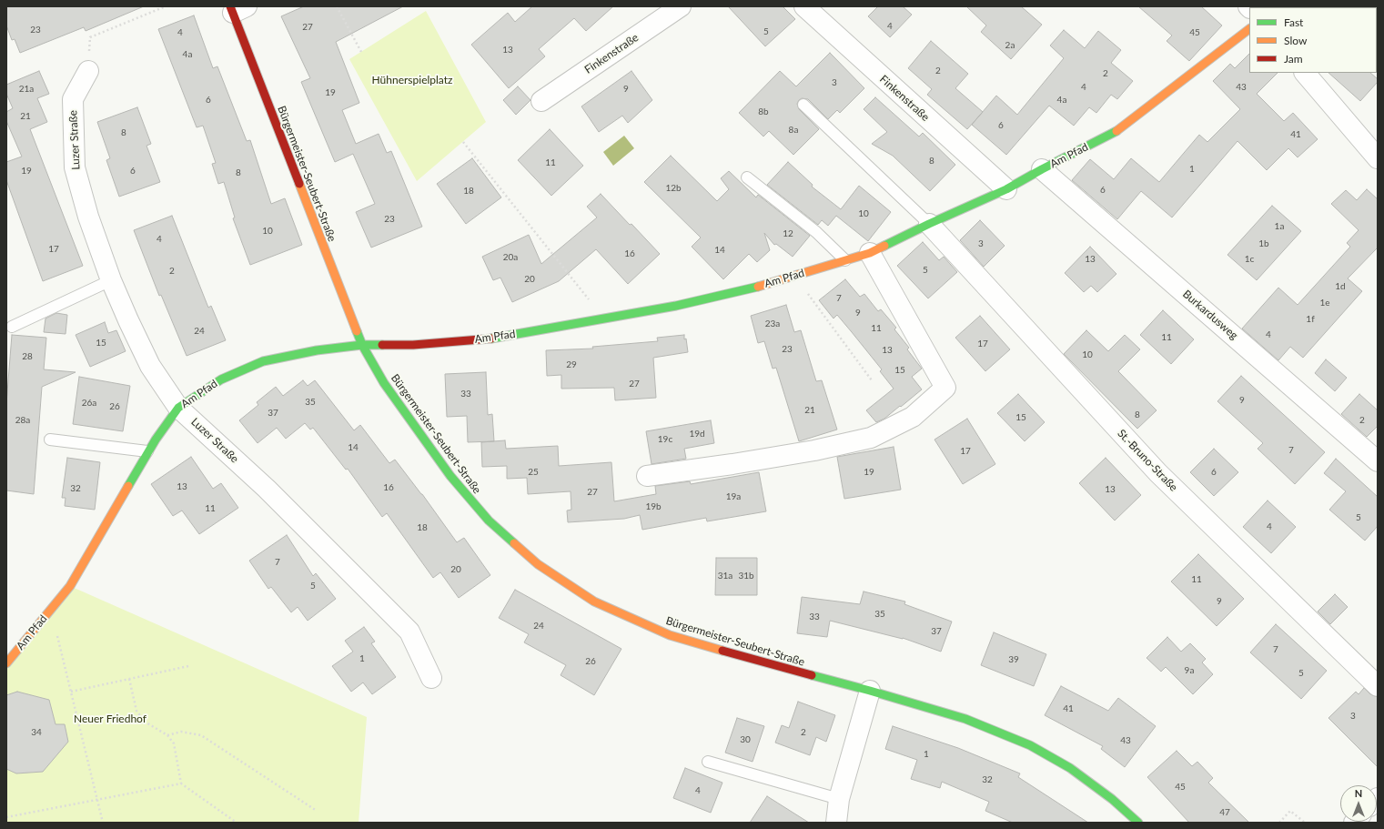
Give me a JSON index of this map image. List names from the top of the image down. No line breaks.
{"streets":{"street":["Finkenstraße","Luzer Straße","Am Pfad","Bürgermeister-Seubert-Straße","Burkardusweg","St.-Bruno-Straße"]},"crossings":[["Finkenstraße","Am Pfad"],["Luzer Straße","Am Pfad"],["Am Pfad","Bürgermeister-Seubert-Straße"],["Am Pfad","Burkardusweg"],["Am Pfad","St.-Bruno-Straße"]],"parks":["Hühnerspielplatz","Neuer Friedhof"],"house_numbers":["4","27","23","5","4","45","2a","13","4a","2","2","3","4","43","21a","9","19","6","4a","8b","21","6","8a","8","41","8","11","1","19","6","8","12b","6","18","10","23","1a","10","12","4","3","1b","17","14","16","20a","13","1c","5","2","20","1d","7","1e","9","1f","23a","11","24","4","11","15","17","23","13","10","28","29","15","27","33","9","35","26a","26","21","37","8","15","28a","2","19d","19c","14","7","17","25","19","6","13","16","32","13","27","19a","19b","11","5","4","18","7","20","31a","31b","11","5","9","35","33","24","37","7","1","39","26","9a","5","41","3","34","2","30","43","1","32","45","4","47"],"legend":["Fast","Slow","Jam"],"north":"top"}
